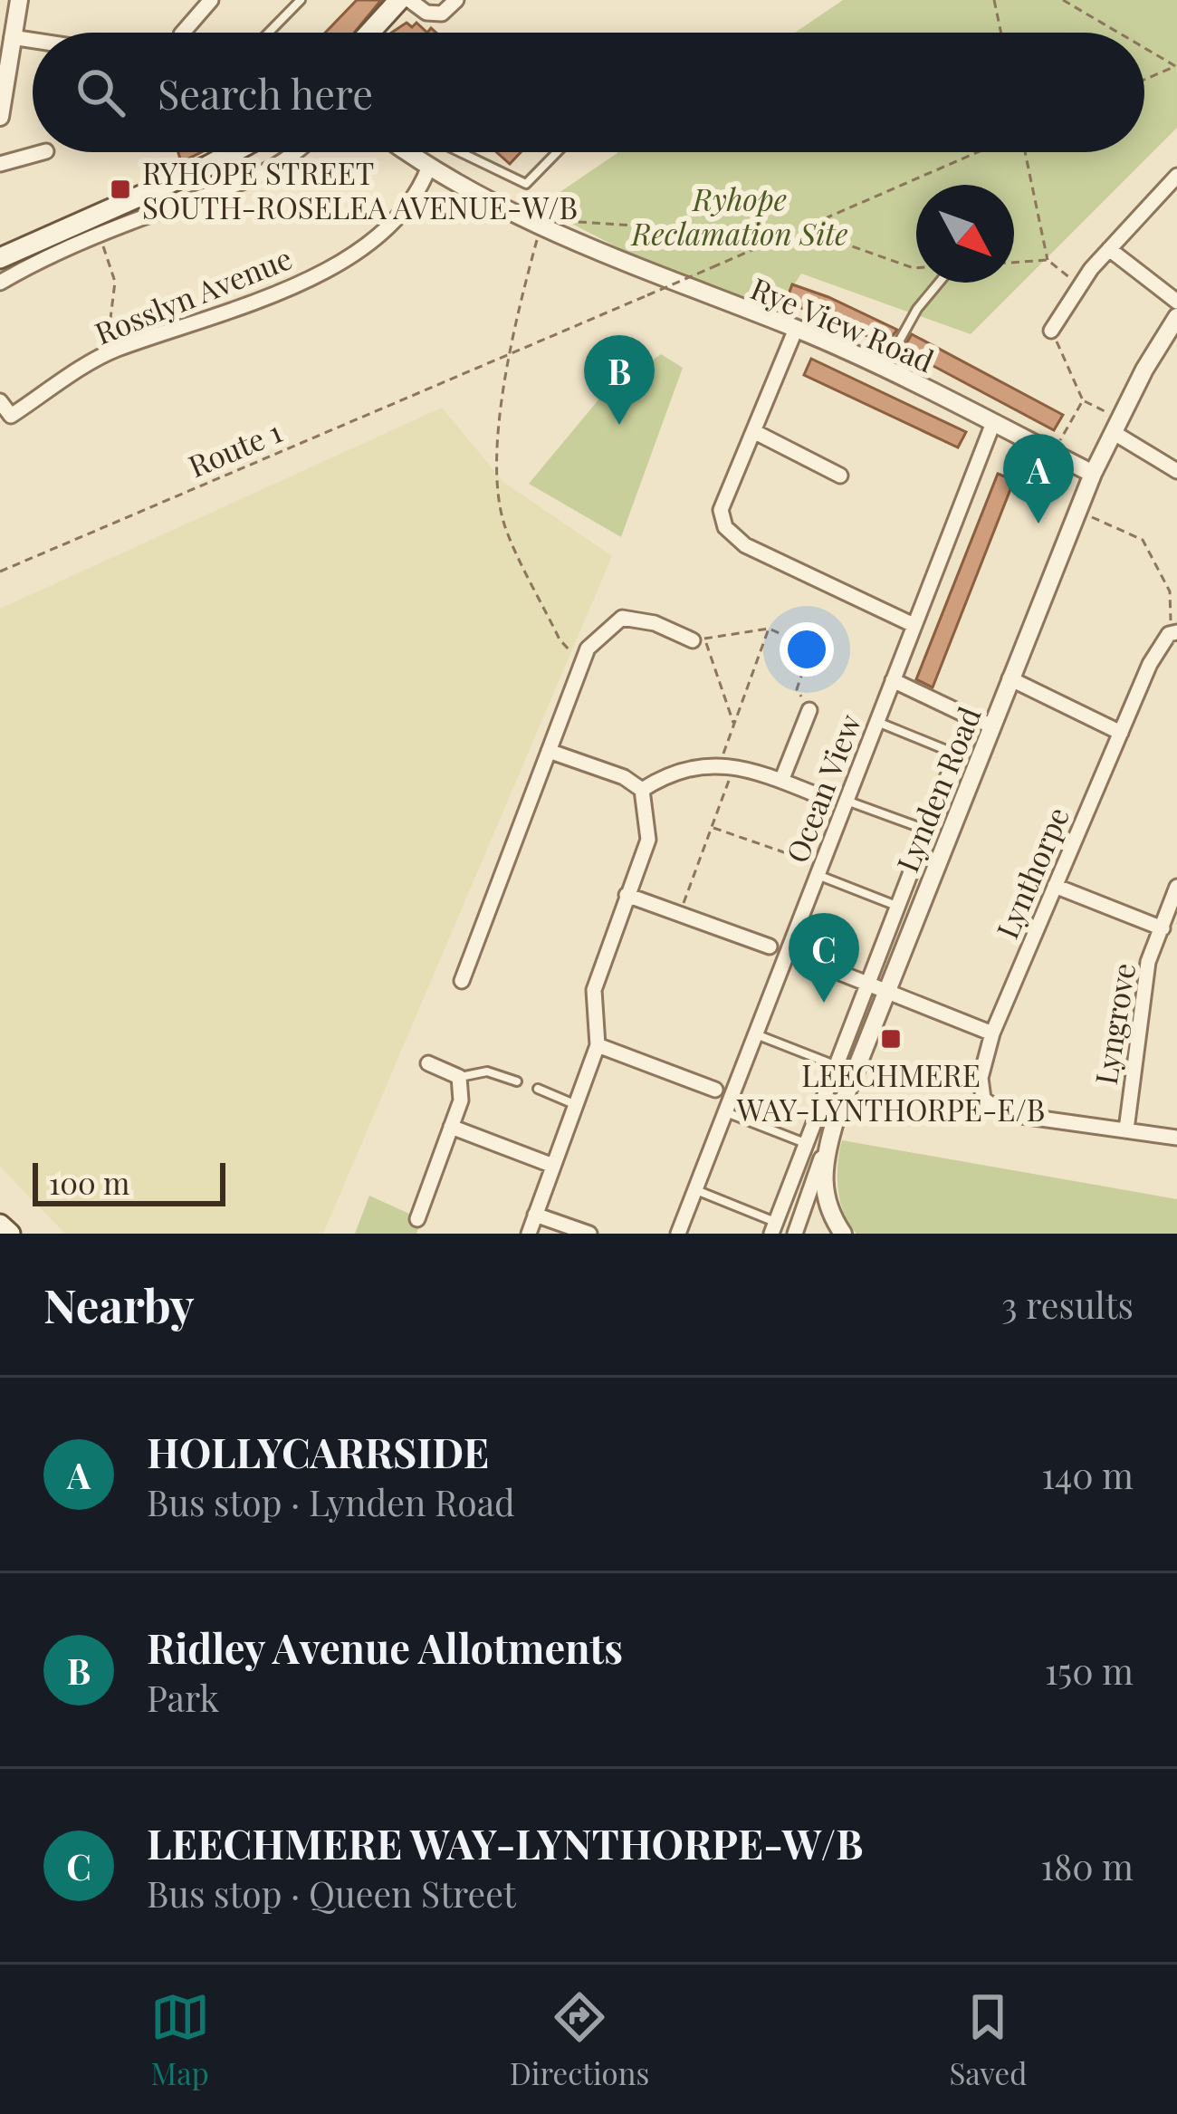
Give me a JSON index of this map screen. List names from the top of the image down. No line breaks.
{"streets":{"street":["Rosslyn Avenue","Rye View Road","Ocean View","Lynden Road","Lynthorpe","Lyngrove"],"path":["Route 1"]},"crossings":[["Rosslyn Avenue","Rye View Road"],["Rye View Road","Ocean View"],["Rye View Road","Lynden Road"],["Lynthorpe","Lyngrove"]],"parks":["Ryhope Reclamation Site"],"places":{"transit":["RYHOPE STREET SOUTH-ROSELEA AVENUE-W/B","LEECHMERE WAY-LYNTHORPE-E/B"]},"scale_bar":"100 m","north":"bottom right","page":{"search":"Search here","pins":["B","A","C"],"scale":"100 m","heading":["Nearby","3 results"],"list":[{"mark":"A","name":"HOLLYCARRSIDE","note":"Bus stop · Lynden Road","value":"140 m"},{"mark":"B","name":"Ridley Avenue Allotments","note":"Park","value":"150 m"},{"mark":"C","name":"LEECHMERE WAY-LYNTHORPE-W/B","note":"Bus stop · Queen Street","value":"180 m"}],"nav":["Map","Directions","Saved"]}}
